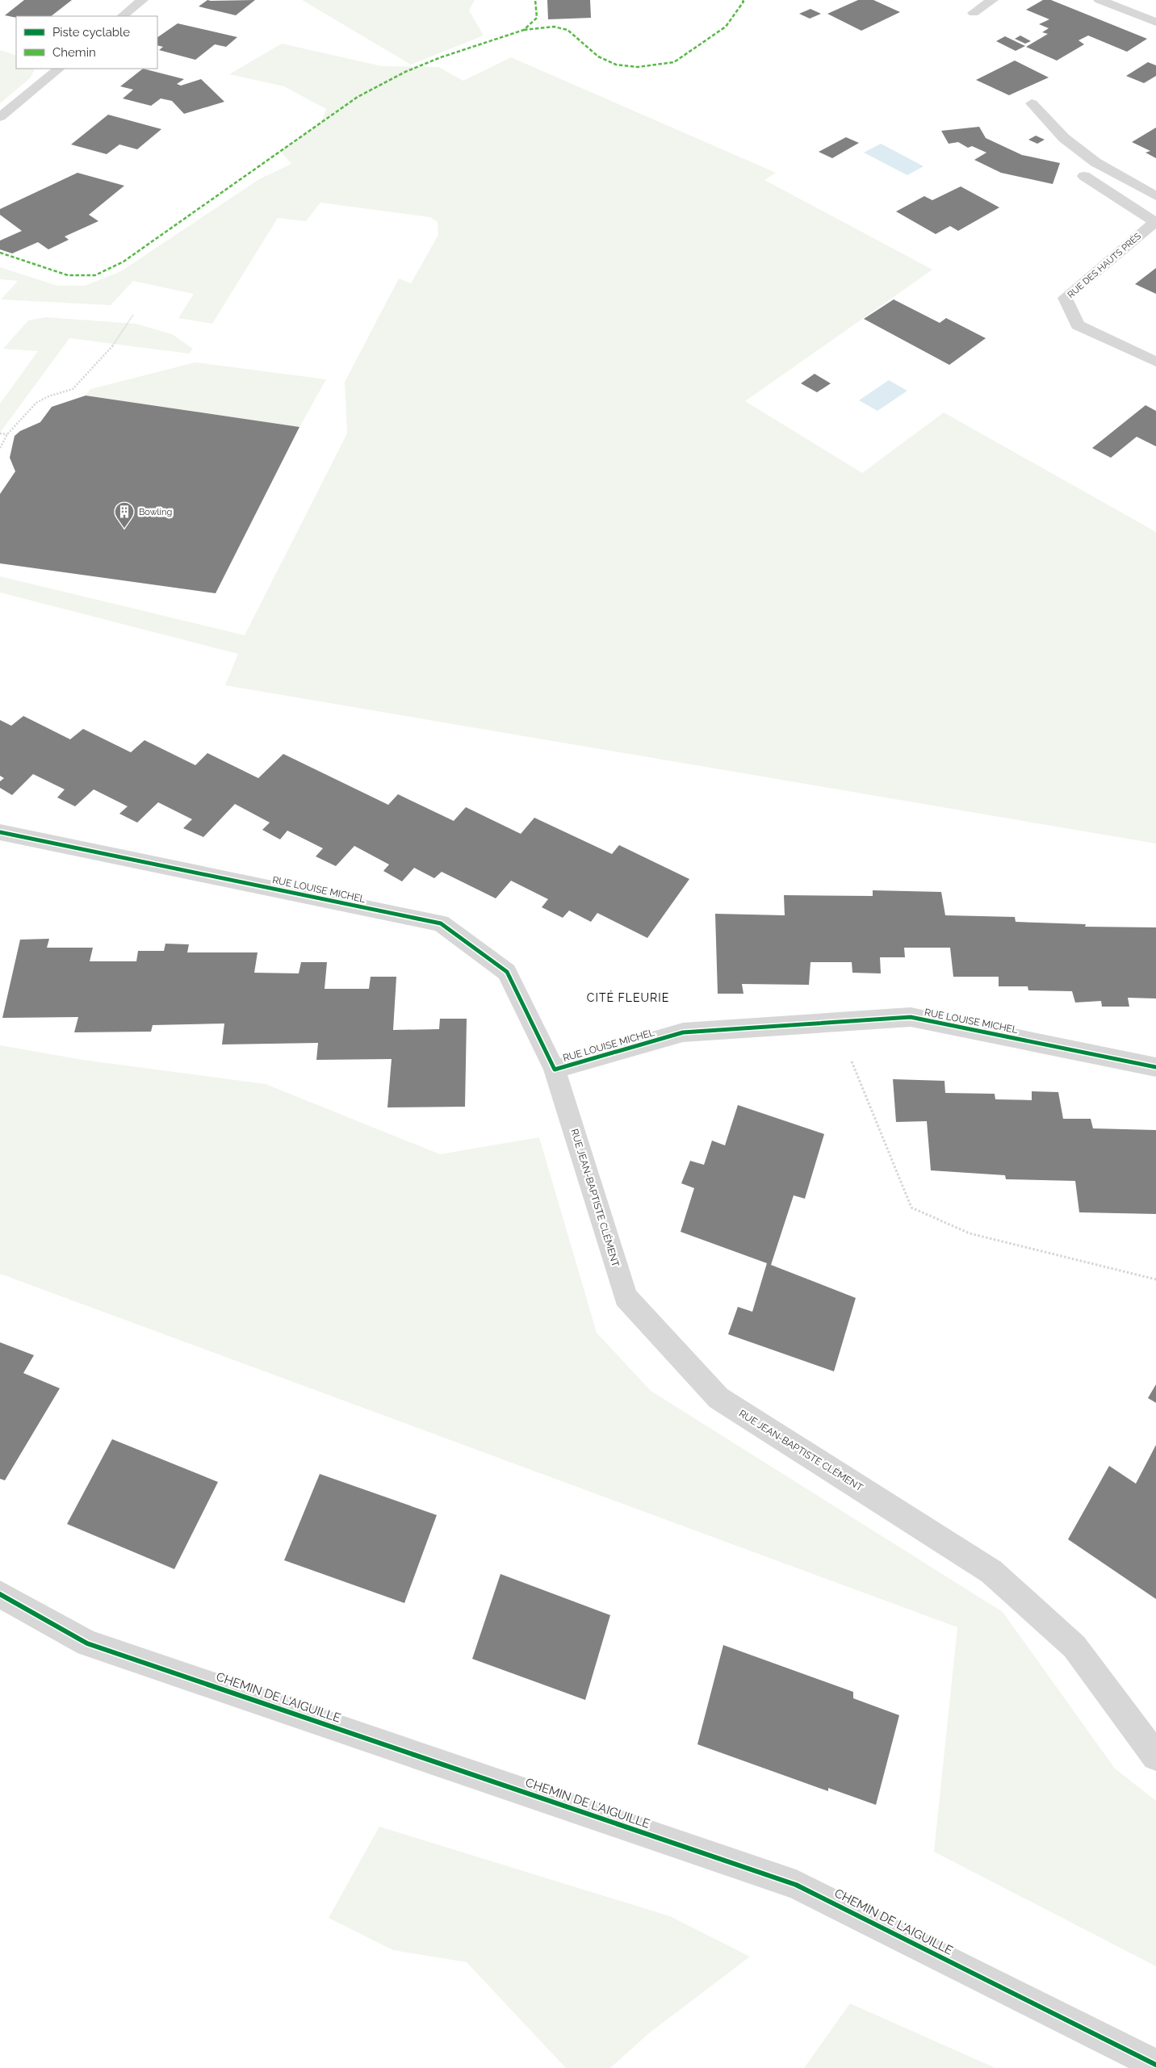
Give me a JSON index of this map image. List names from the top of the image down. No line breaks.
{"streets":{"street":["RUE DES HAUTS PRÉS","RUE LOUISE MICHEL","RUE JEAN-BAPTISTE CLÉMENT","CHEMIN DE L'AIGUILLE"]},"crossings":[["RUE LOUISE MICHEL","RUE JEAN-BAPTISTE CLÉMENT"]],"districts":["CITÉ FLEURIE"],"places":{"building":["Bowling"]},"legend":["Piste cyclable","Chemin"]}
